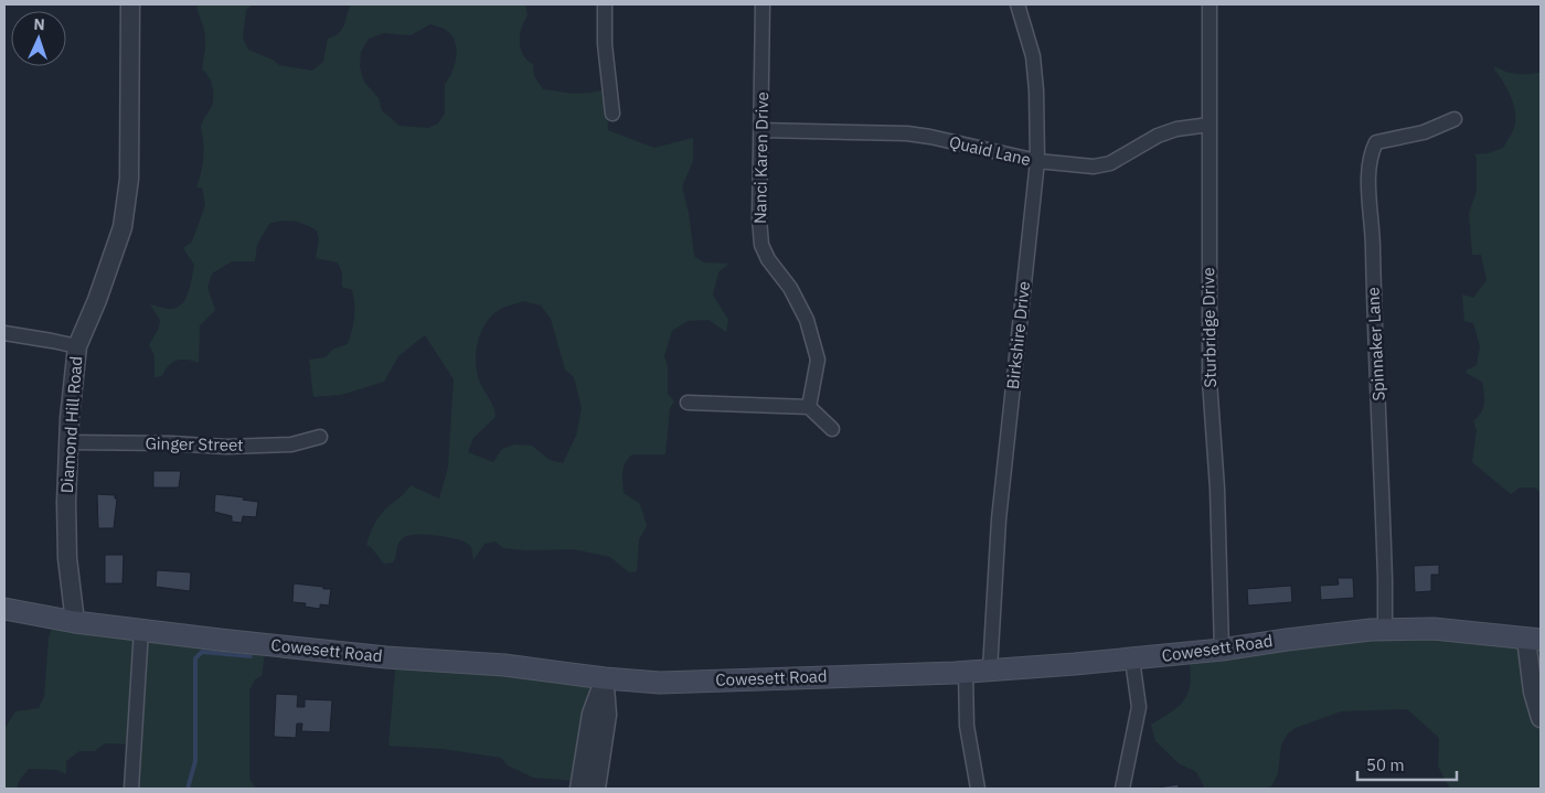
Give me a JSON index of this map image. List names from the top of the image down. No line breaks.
{"streets":{"main road":["Cowesett Road"],"street":["Quaid Lane","Nanci Karen Drive","Sturbridge Drive","Birkshire Drive","Spinnaker Lane","Diamond Hill Road","Ginger Street"]},"crossings":[["Quaid Lane","Nanci Karen Drive"],["Quaid Lane","Sturbridge Drive"],["Quaid Lane","Birkshire Drive"],["Sturbridge Drive","Cowesett Road"],["Birkshire Drive","Cowesett Road"],["Spinnaker Lane","Cowesett Road"],["Diamond Hill Road","Ginger Street"],["Diamond Hill Road","Cowesett Road"]],"scale_bar":"50 m","north":"top"}
